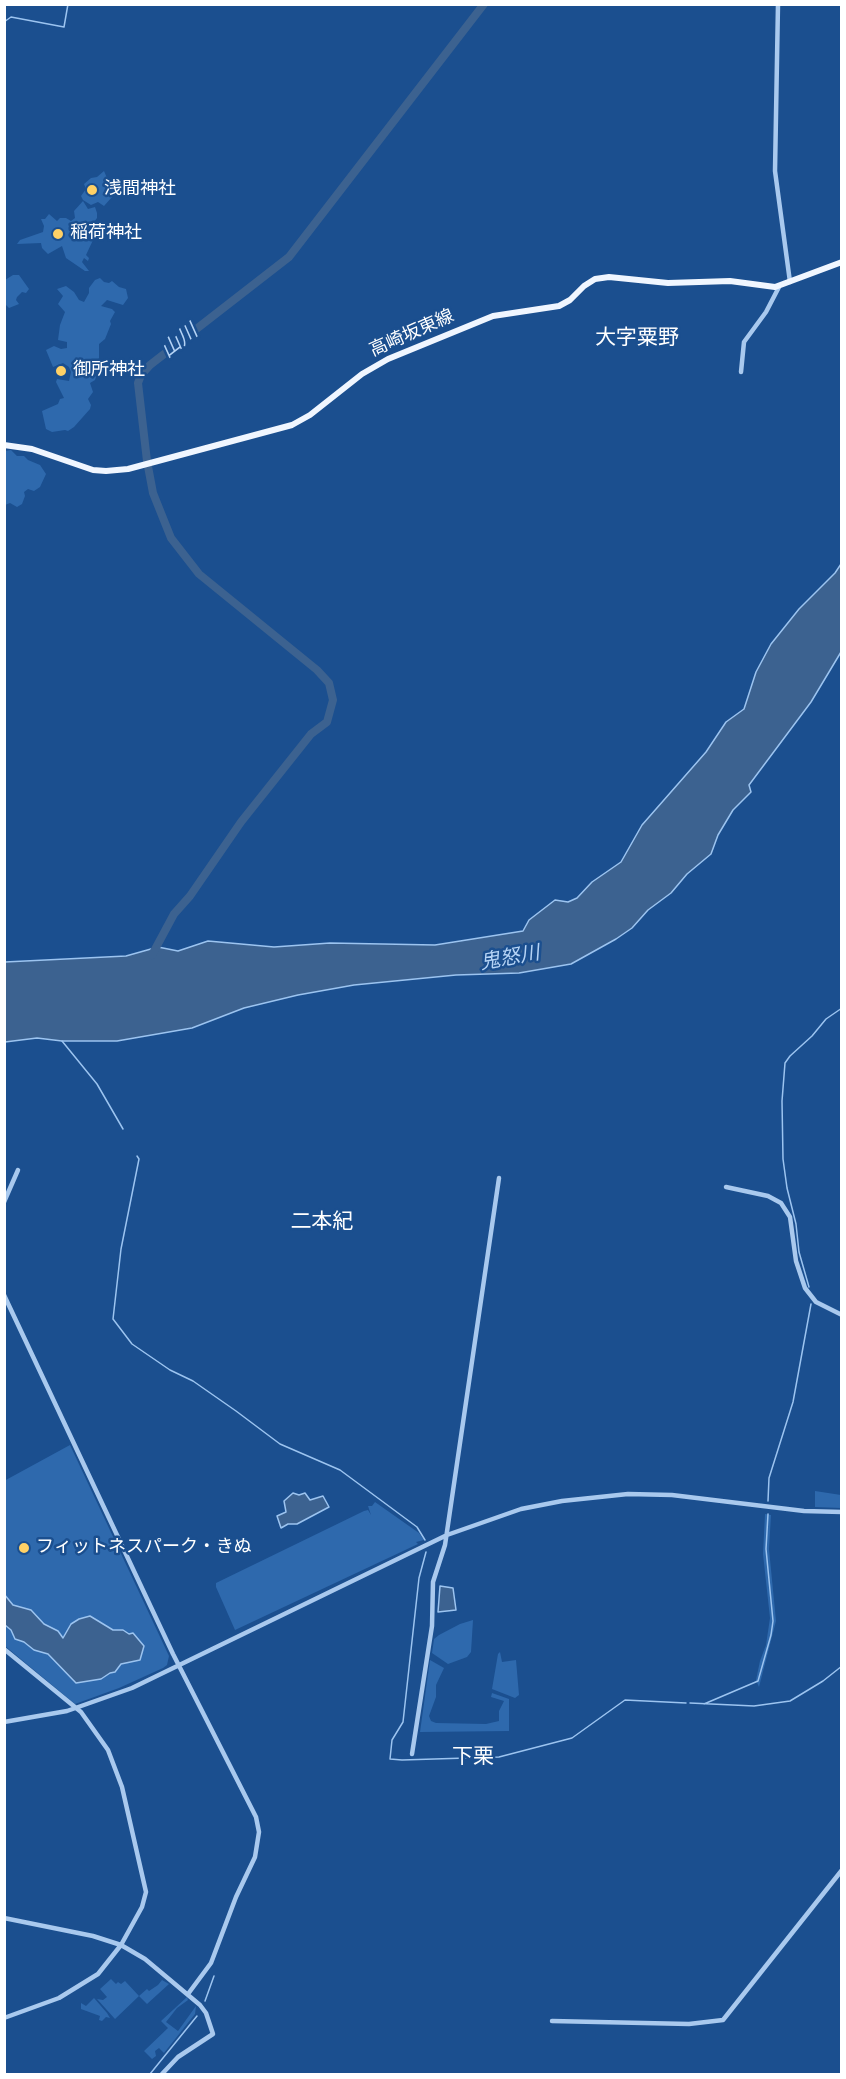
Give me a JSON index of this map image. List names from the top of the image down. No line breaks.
{"streets":{"main road":["高崎坂東線"]},"districts":["大字粟野","二本紀","下栗"],"water":["山川","鬼怒川"],"places":["浅間神社","稲荷神社","御所神社","フィットネスパーク・きぬ"]}
